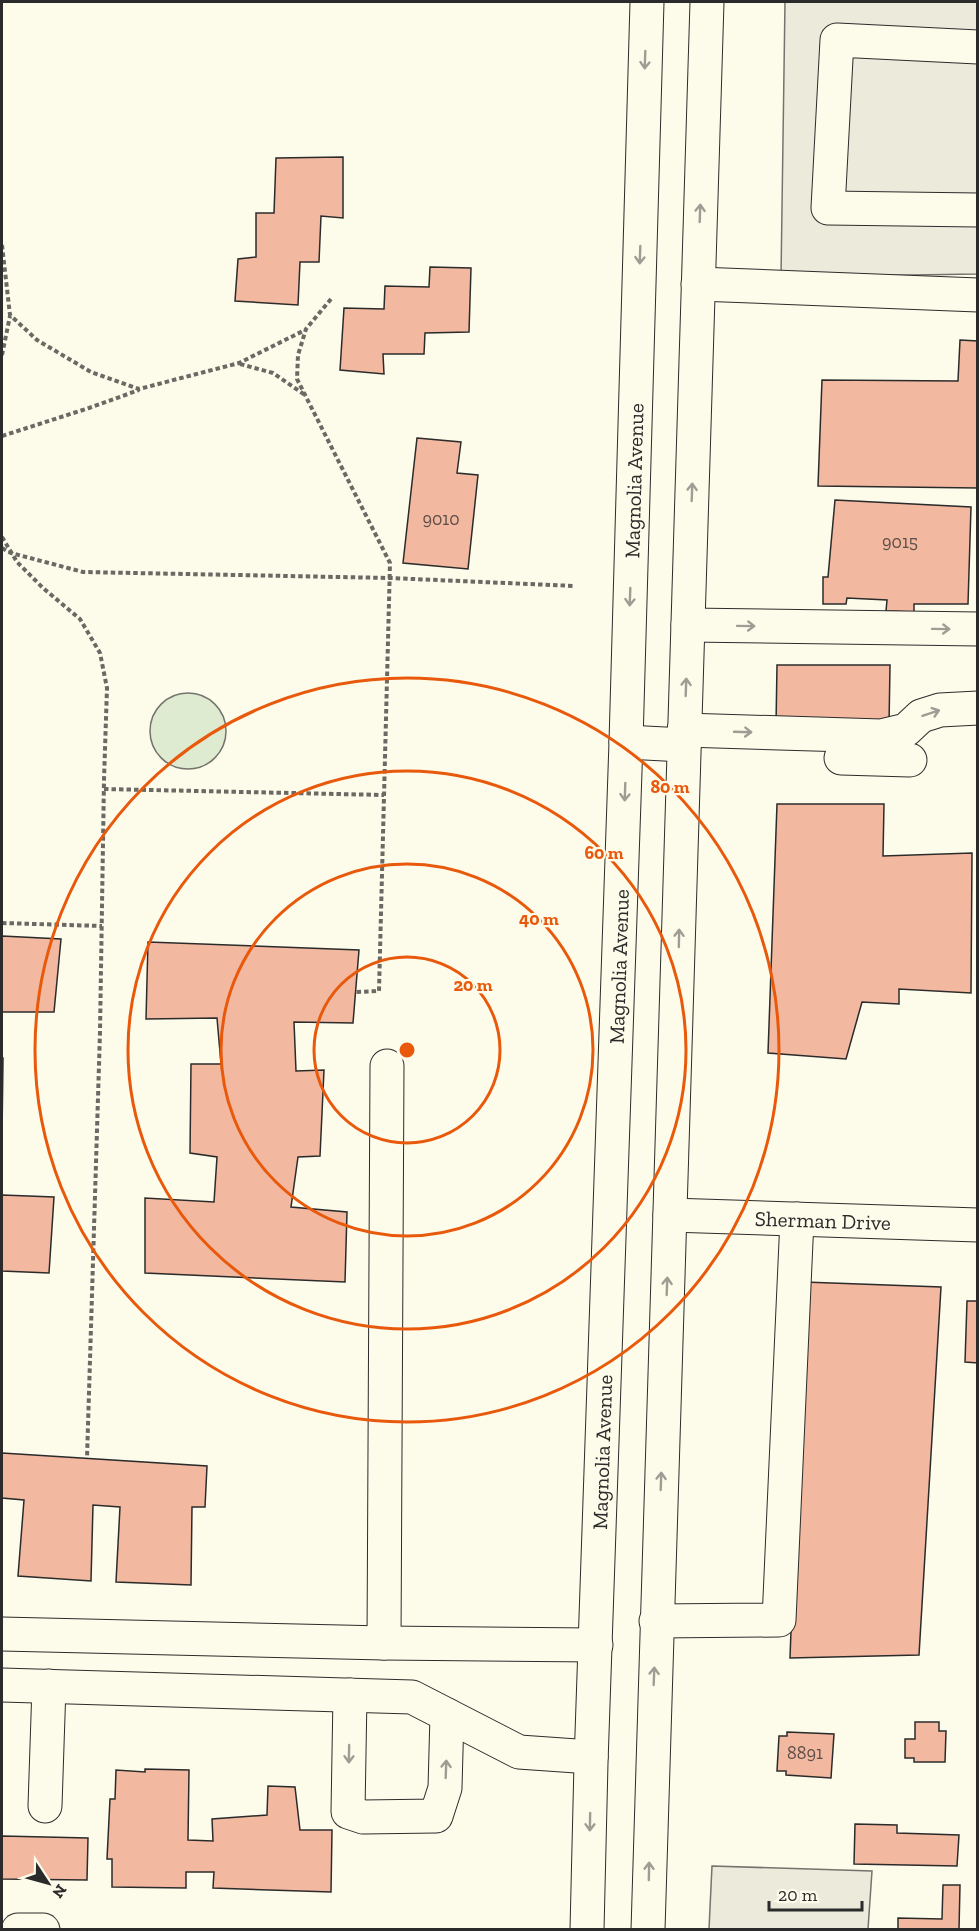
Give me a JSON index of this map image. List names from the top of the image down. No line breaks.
{"streets":{"main road":["Magnolia Avenue","Sherman Drive"]},"house_numbers":["9010","9015","8891"],"scale_bar":"20 m","north":"bottom right","rings":["80 m","60 m","40 m","20 m"]}
